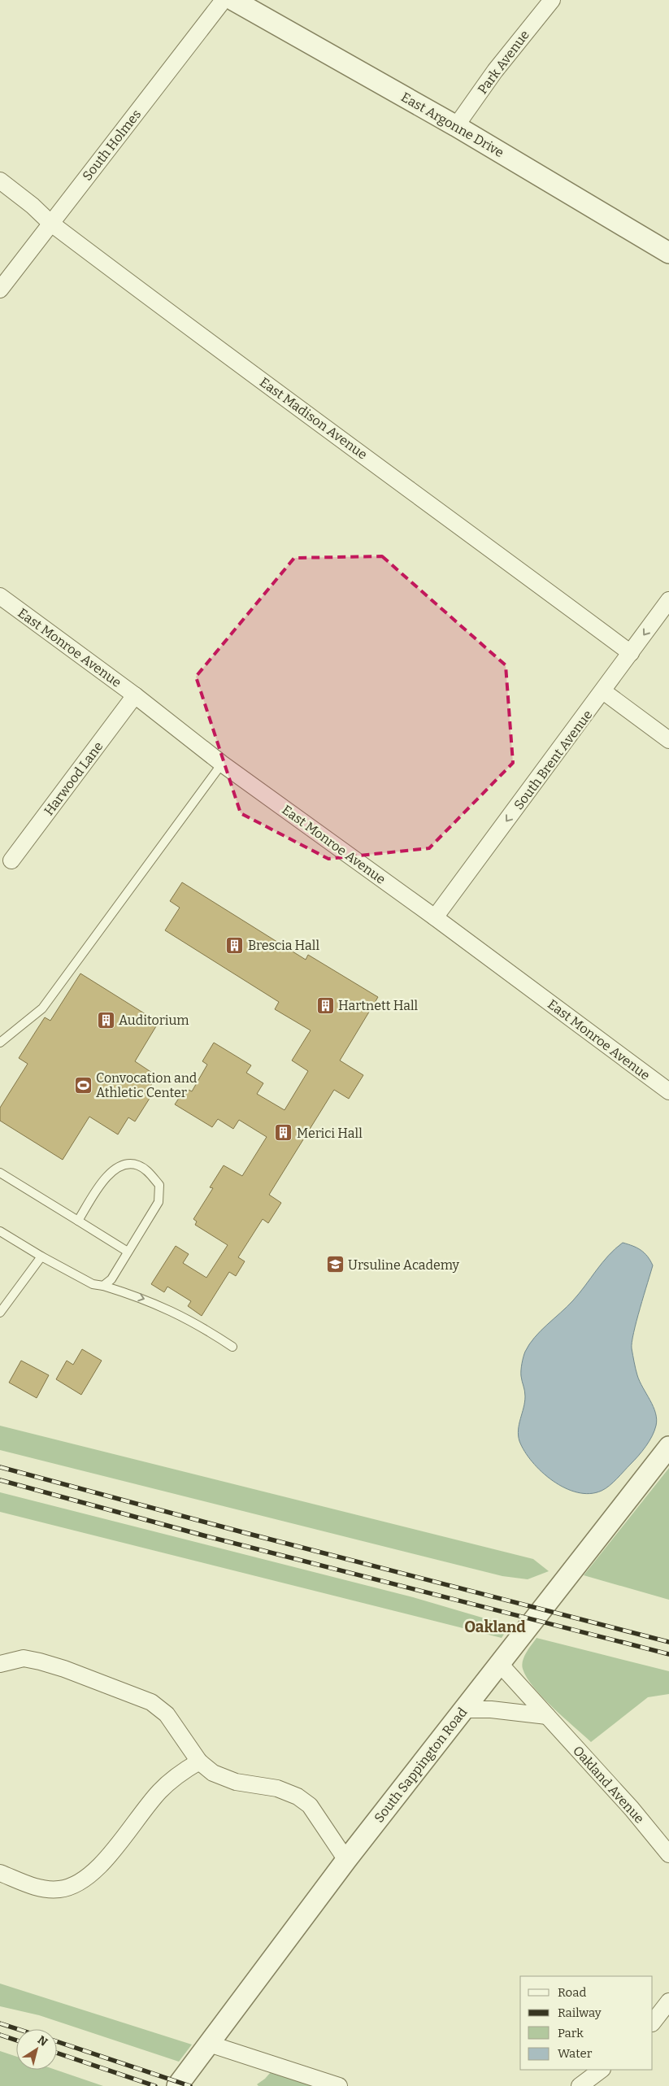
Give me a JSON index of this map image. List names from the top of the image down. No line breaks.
{"streets":{"street":["Park Avenue","East Argonne Drive","South Holmes","East Madison Avenue","East Monroe Avenue","South Brent Avenue","Harwood Lane","South Sappington Road","Oakland Avenue"]},"crossings":[["Park Avenue","East Argonne Drive"],["South Holmes","East Madison Avenue"],["East Madison Avenue","South Brent Avenue"],["East Monroe Avenue","South Brent Avenue"],["East Monroe Avenue","Harwood Lane"],["South Sappington Road","Oakland Avenue"]],"one_way":["South Brent Avenue"],"districts":["Oakland"],"places":{"building":["Brescia Hall","Hartnett Hall","Auditorium","Merici Hall"],"sports":["Convocation and Athletic Center"],"school or university":["Ursuline Academy"]},"legend":["Road","Railway","Park","Water"],"north":"top right"}
